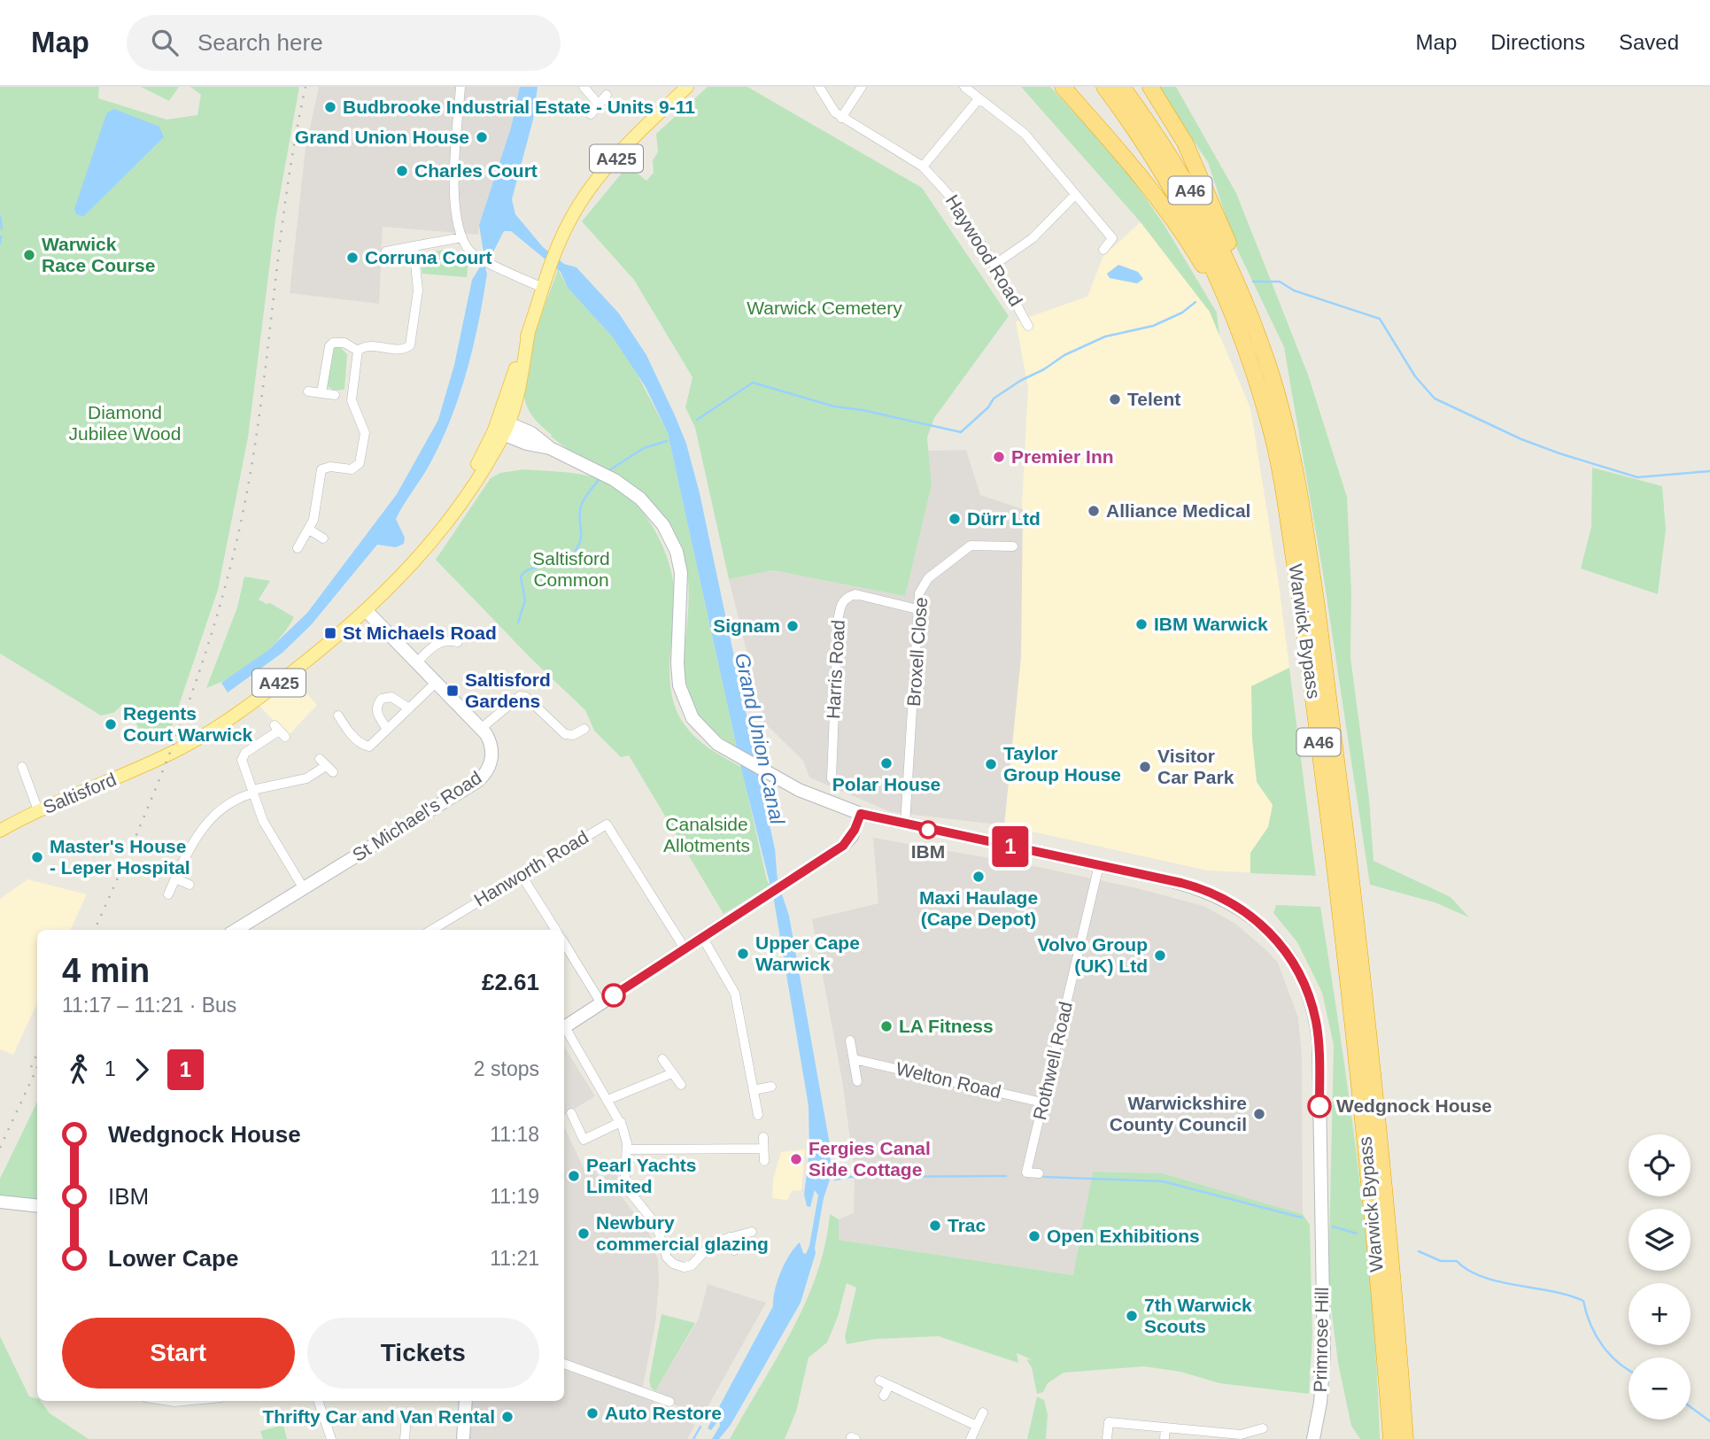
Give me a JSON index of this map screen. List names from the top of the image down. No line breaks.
{"streets":{"highway":["A46","Warwick Bypass"],"main road":["A425","Saltisford"],"street":["Haywood Road","Broxell Close","Harris Road","St Michael's Road","Hanworth Road","Rothwell Road","Welton Road","Primrose Hill"]},"crossings":[["A425","Saltisford"],["A425","St Michael's Road"],["A425","Primrose Hill"],["Broxell Close","Harris Road"],["Broxell Close","Primrose Hill"],["Saltisford","St Michael's Road"],["Rothwell Road","Welton Road"],["Rothwell Road","Primrose Hill"]],"water":["Grand Union Canal"],"parks":["Warwick Cemetery","Diamond Jubilee Wood","Saltisford Common","Canalside Allotments"],"places":{"other":["Budbrooke Industrial Estate - Units 9-11","Grand Union House","Charles Court","Warwick Race Course","Corruna Court","Telent","Premier Inn","Alliance Medical","Dürr Ltd","IBM Warwick","Signam","Regents Court Warwick","Polar House","Taylor Group House","Visitor Car Park","IBM","Master's House - Leper Hospital","Maxi Haulage (Cape Depot)","Upper Cape Warwick","Volvo Group (UK) Ltd","LA Fitness","Wedgnock House","Warwickshire County Council","Fergies Canal Side Cottage","Pearl Yachts Limited","Trac","Newbury commercial glazing","Open Exhibitions","7th Warwick Scouts","Auto Restore","Thrifty Car and Van Rental"],"transit":["St Michaels Road","Saltisford Gardens"]},"lines":["bus line 1"],"page":{"header":"Map","search":"Search here","nav":["Map","Directions","Saved"],"on_map":"1","heading":["4 min","11:17 – 11:21 · Bus","£2.61"],"legs":["1","1","2 stops"],"list":[{"name":"Wedgnock House","value":"11:18"},{"name":"IBM","value":"11:19"},{"name":"Lower Cape","value":"11:21"}],"map_buttons":["+","−"],"buttons":["Start","Tickets"]}}
